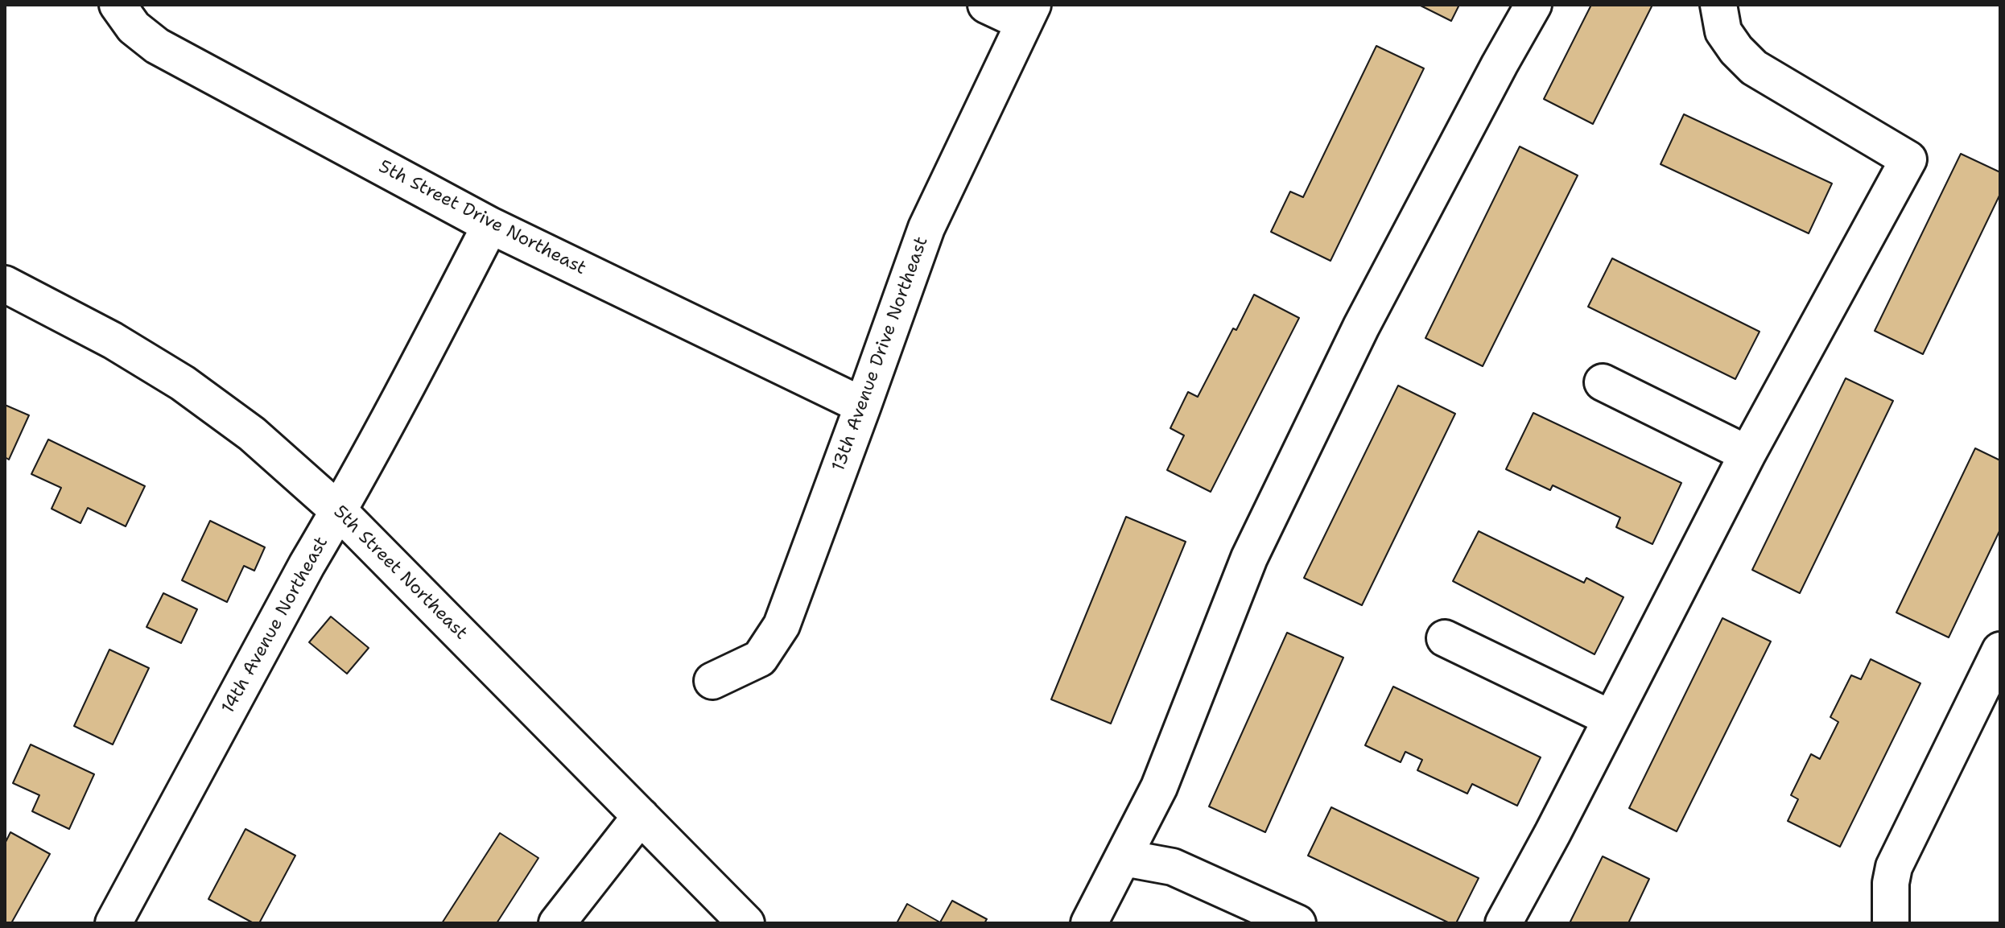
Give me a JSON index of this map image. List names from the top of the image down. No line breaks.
{"streets":{"street":["5th Street Drive Northeast","13th Avenue Drive Northeast","5th Street Northeast","14th Avenue Northeast"]},"crossings":[["5th Street Drive Northeast","13th Avenue Drive Northeast"],["5th Street Drive Northeast","14th Avenue Northeast"],["5th Street Northeast","14th Avenue Northeast"]]}
